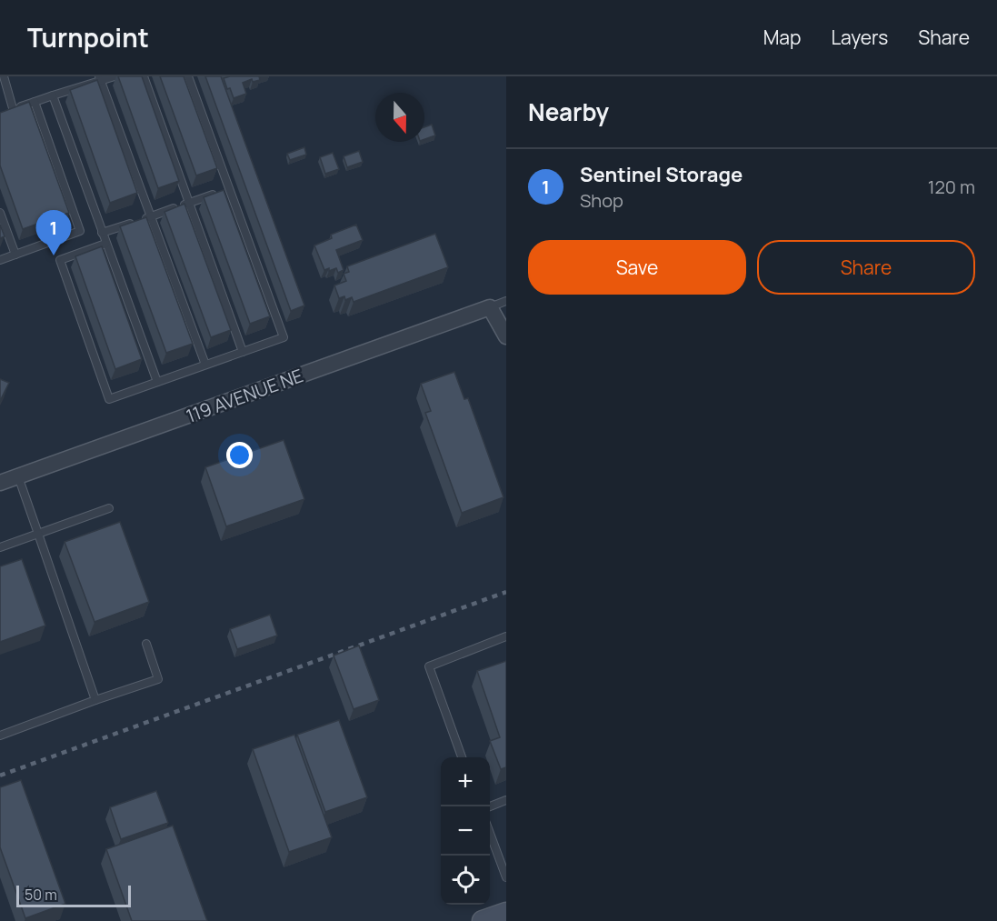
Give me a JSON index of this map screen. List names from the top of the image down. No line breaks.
{"streets":{"street":["119 AVENUE NE"]},"scale_bar":"50 m","north":"bottom","page":{"header":"Turnpoint","nav":["Map","Layers","Share"],"heading":"Nearby","list":[{"mark":"1","name":"Sentinel Storage","note":"Shop","value":"120 m"}],"pins":"1","buttons":["Save","Share"],"map_buttons":["+","−"],"scale":"50 m"}}
